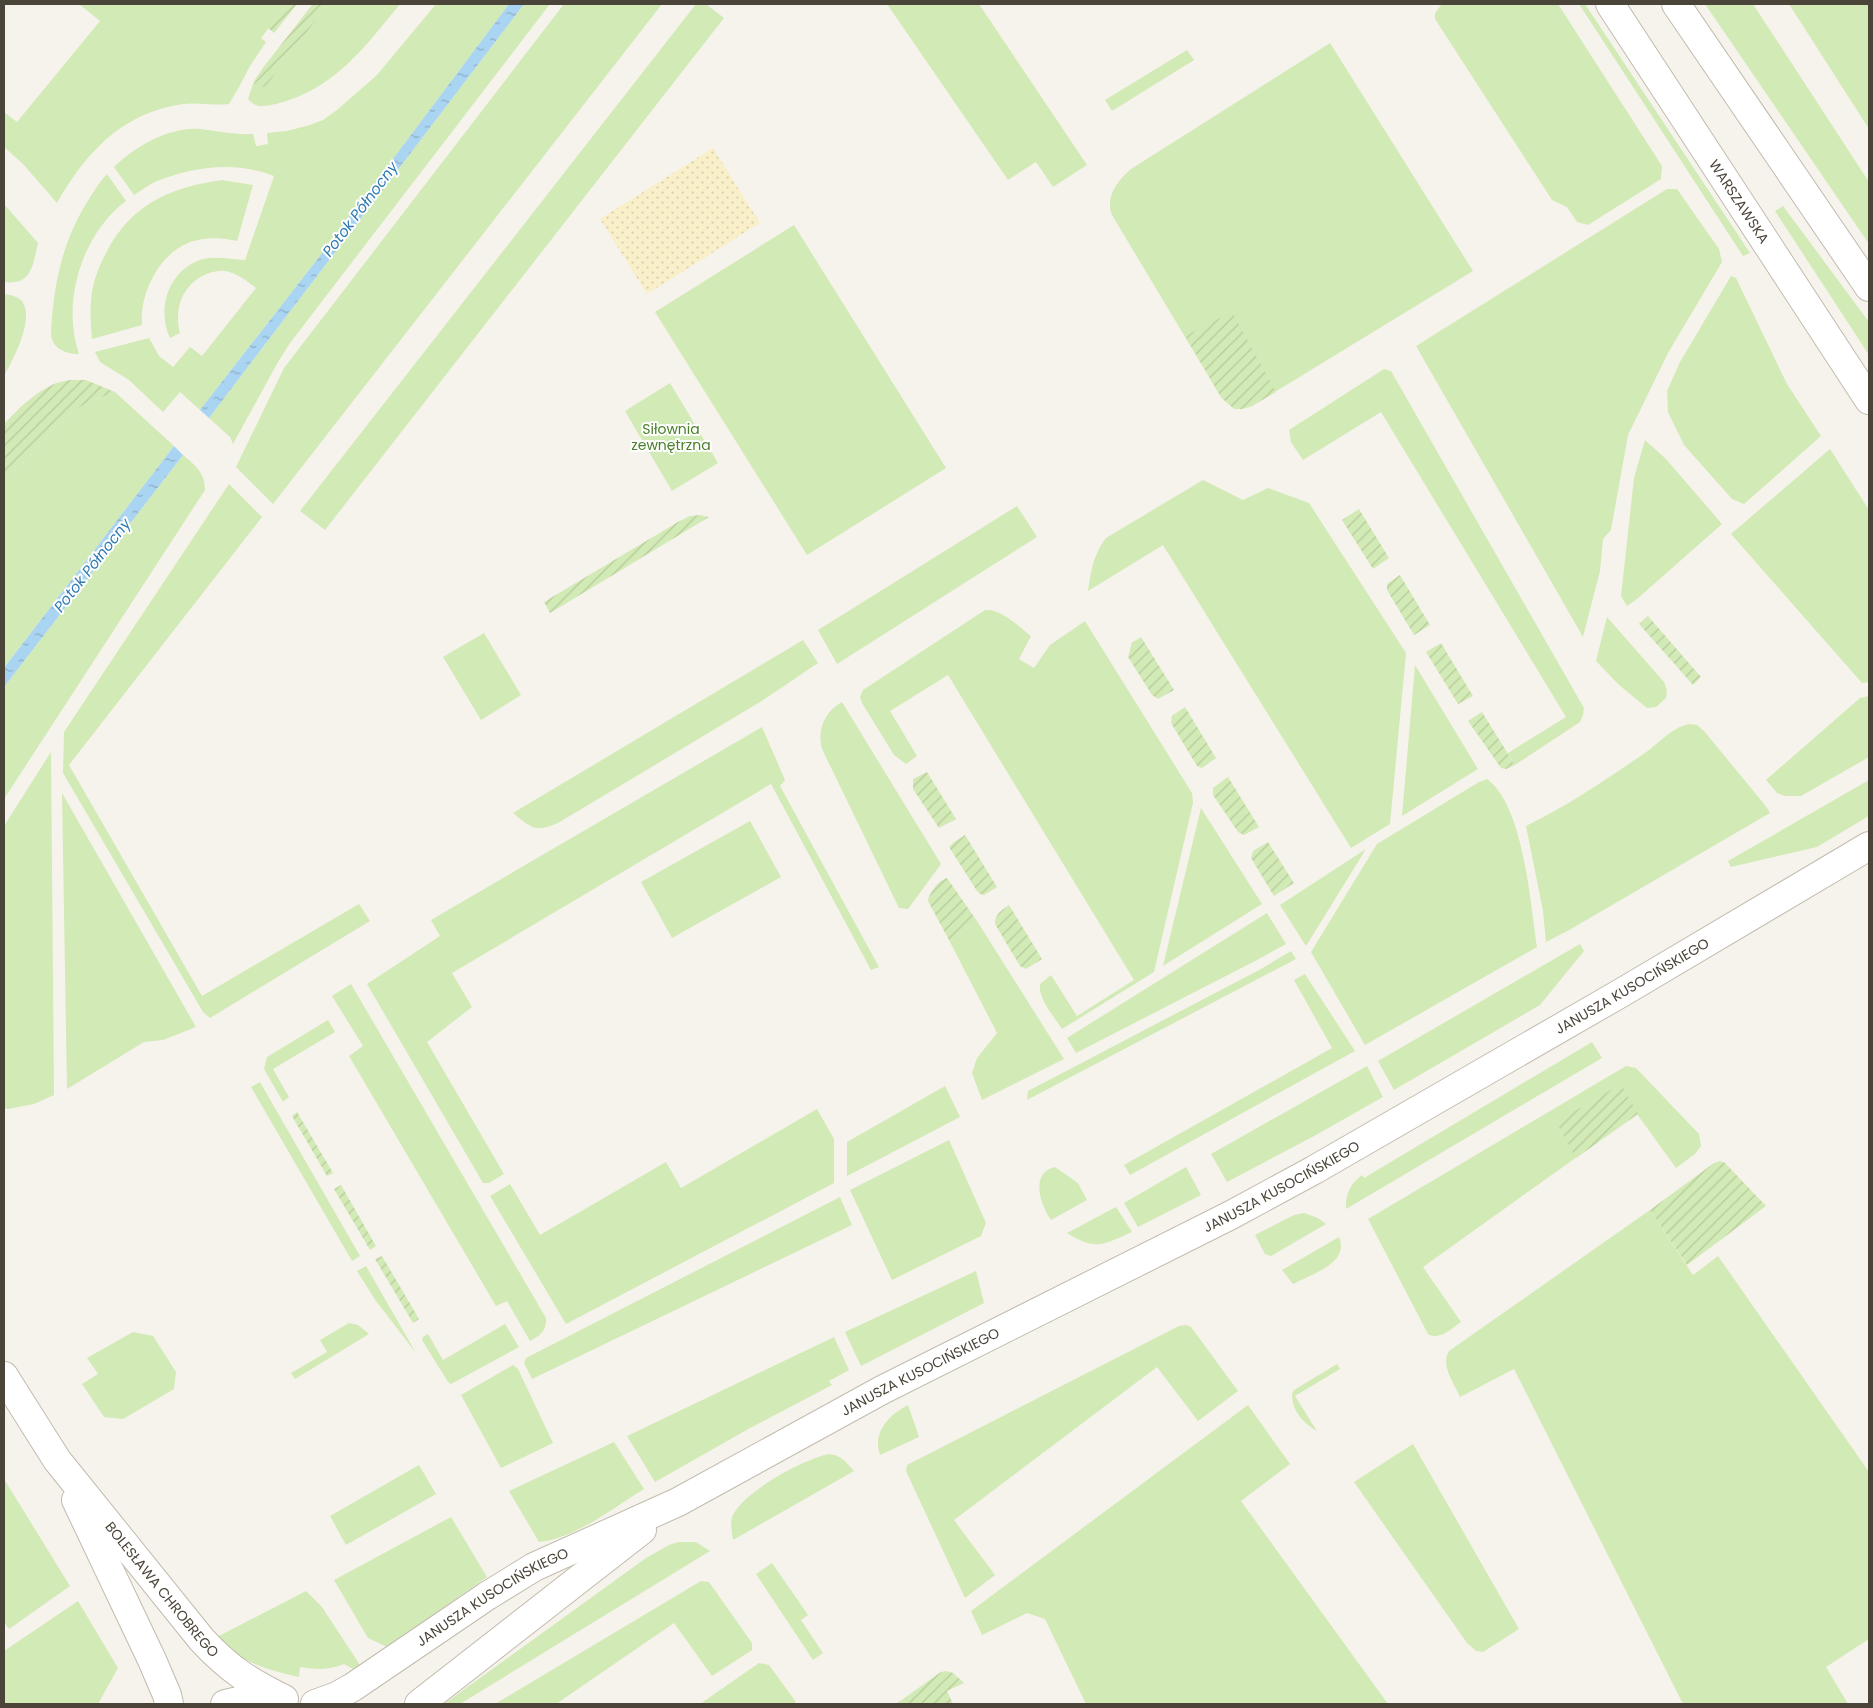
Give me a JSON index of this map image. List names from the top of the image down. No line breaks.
{"streets":{"street":["WARSZAWSKA","JANUSZA KUSOCIŃSKIEGO","BOLESŁAWA CHROBREGO"]},"water":["Potok Północny"],"parks":["Siłownia zewnętrzna"]}
